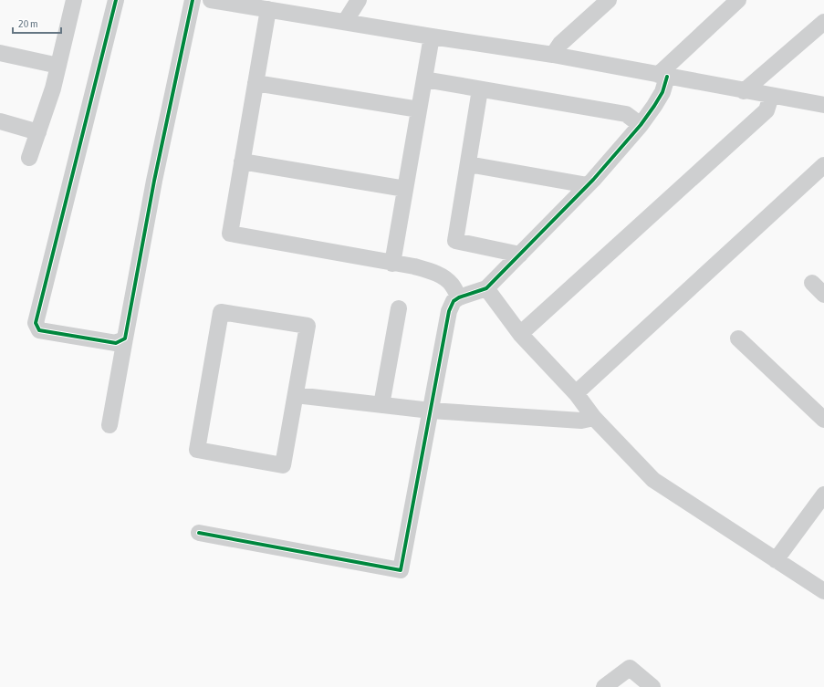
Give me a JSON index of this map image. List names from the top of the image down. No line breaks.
{"scale_bar":"20 m"}
